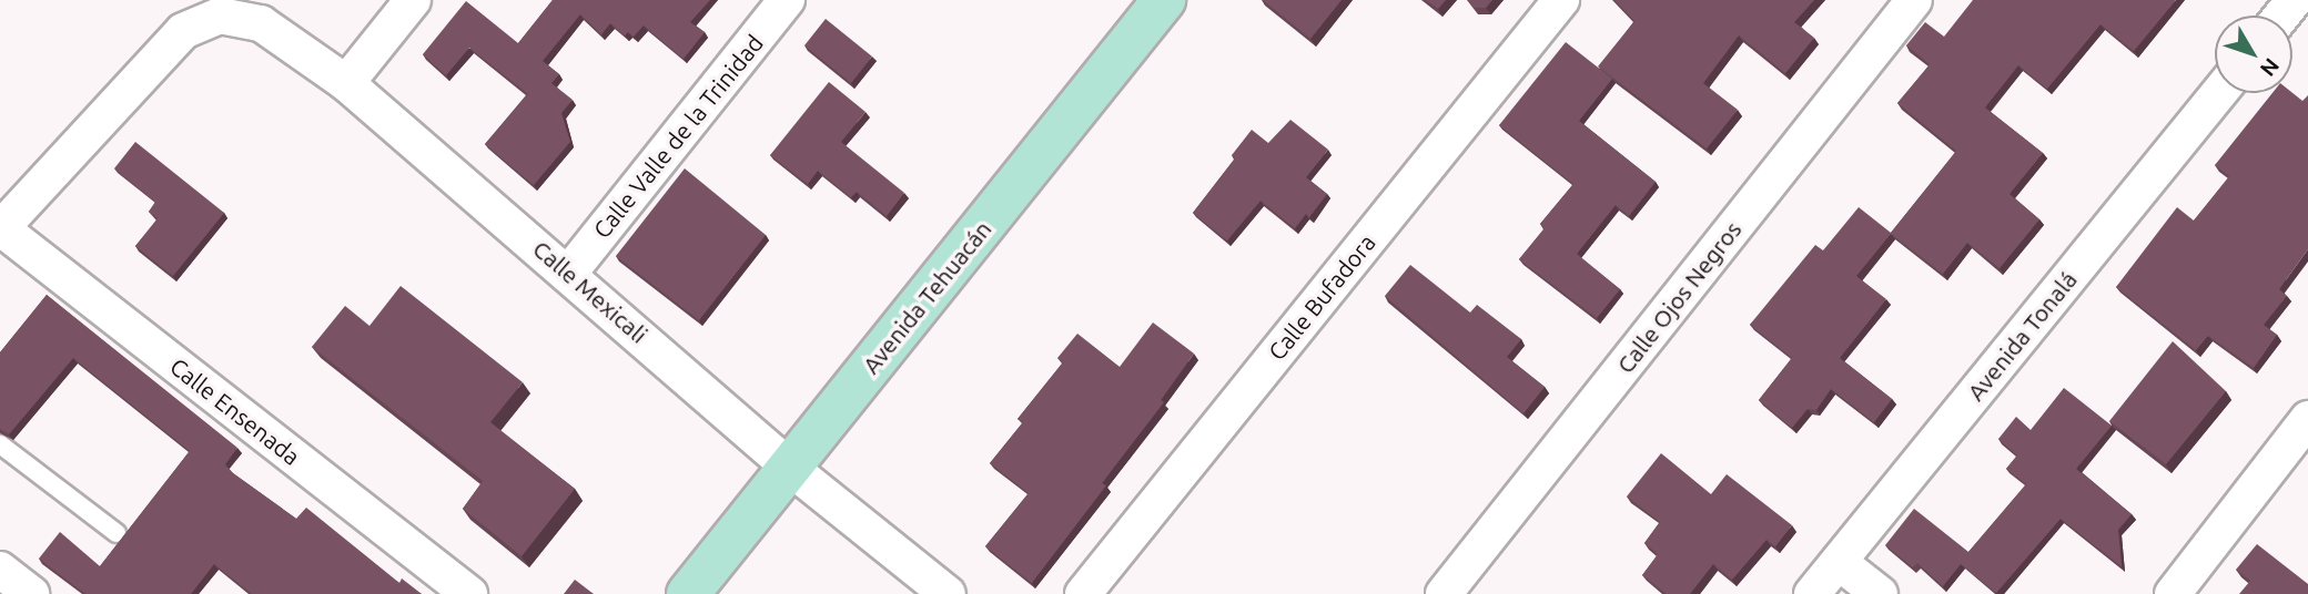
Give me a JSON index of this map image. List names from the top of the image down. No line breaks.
{"streets":{"street":["Calle Valle de la Trinidad","Calle Mexicali","Avenida Tehuacán","Calle Bufadora","Calle Ojos Negros","Avenida Tonalá","Calle Ensenada"]},"crossings":[["Calle Valle de la Trinidad","Calle Mexicali"],["Calle Mexicali","Avenida Tehuacán"]],"north":"bottom right"}
